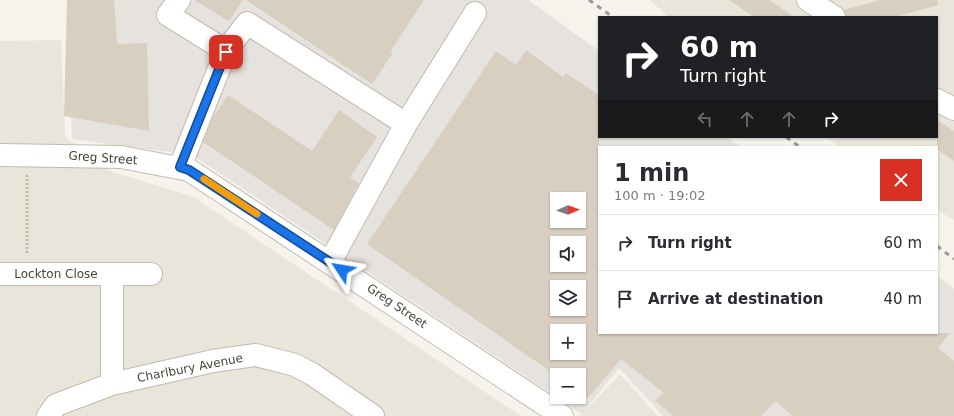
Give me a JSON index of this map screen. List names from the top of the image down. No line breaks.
{"streets":{"street":["Greg Street","Lockton Close","Charlbury Avenue"]},"crossings":[["Lockton Close","Charlbury Avenue"]],"north":"right","page":{"turn":["60 m","Turn right"],"heading":["1 min","100 m · 19:02"],"map_buttons":["+","−"],"list":[{"name":"Turn right","value":"60 m"},{"name":"Arrive at destination","value":"40 m"}]}}
